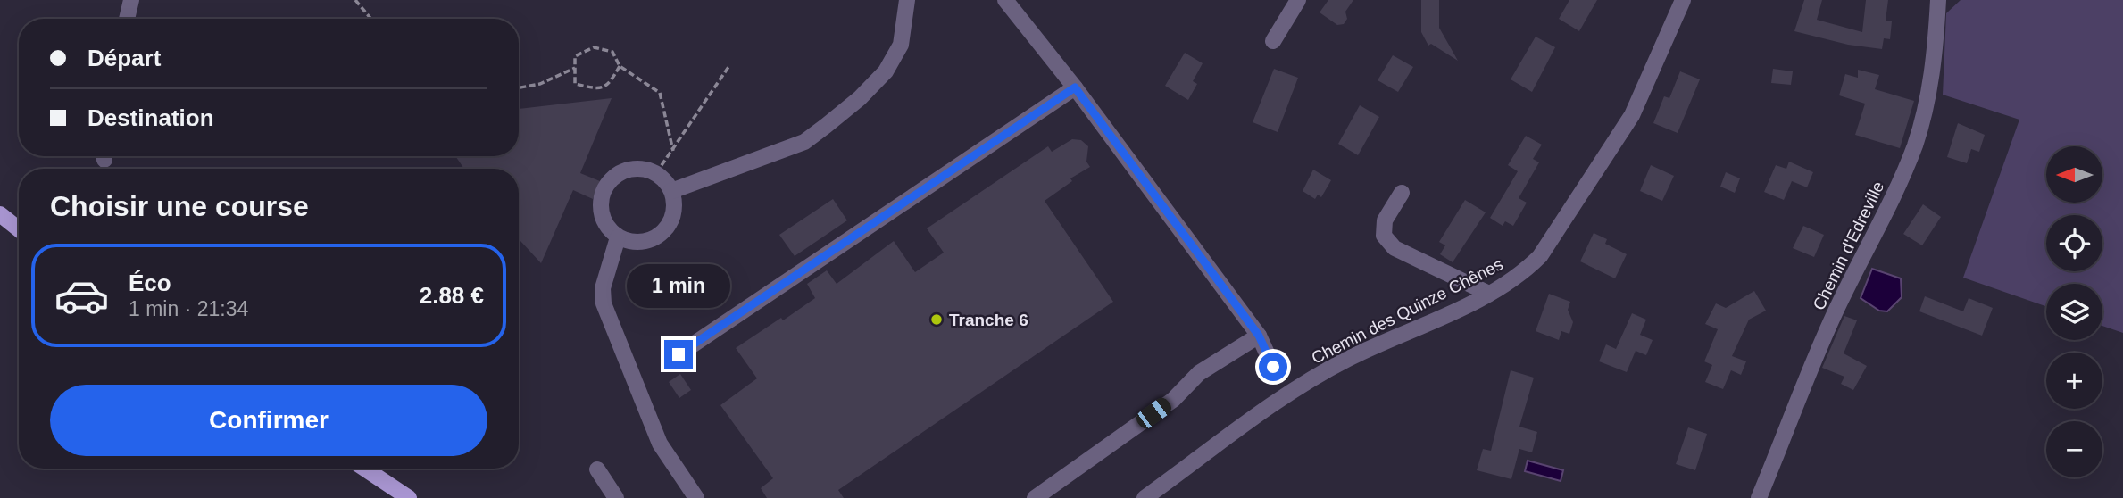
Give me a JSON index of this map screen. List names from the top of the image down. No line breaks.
{"streets":{"street":["Chemin d'Edreville","Chemin des Quinze Chênes"]},"places":["Tranche 6"],"north":"left","page":{"banner":["Départ","Destination"],"map_buttons":["+","−"],"heading":"Choisir une course","list":[{"name":"Éco","note":"1 min · 21:34","value":"2.88 €"}],"bubble":"1 min","buttons":"Confirmer"}}
